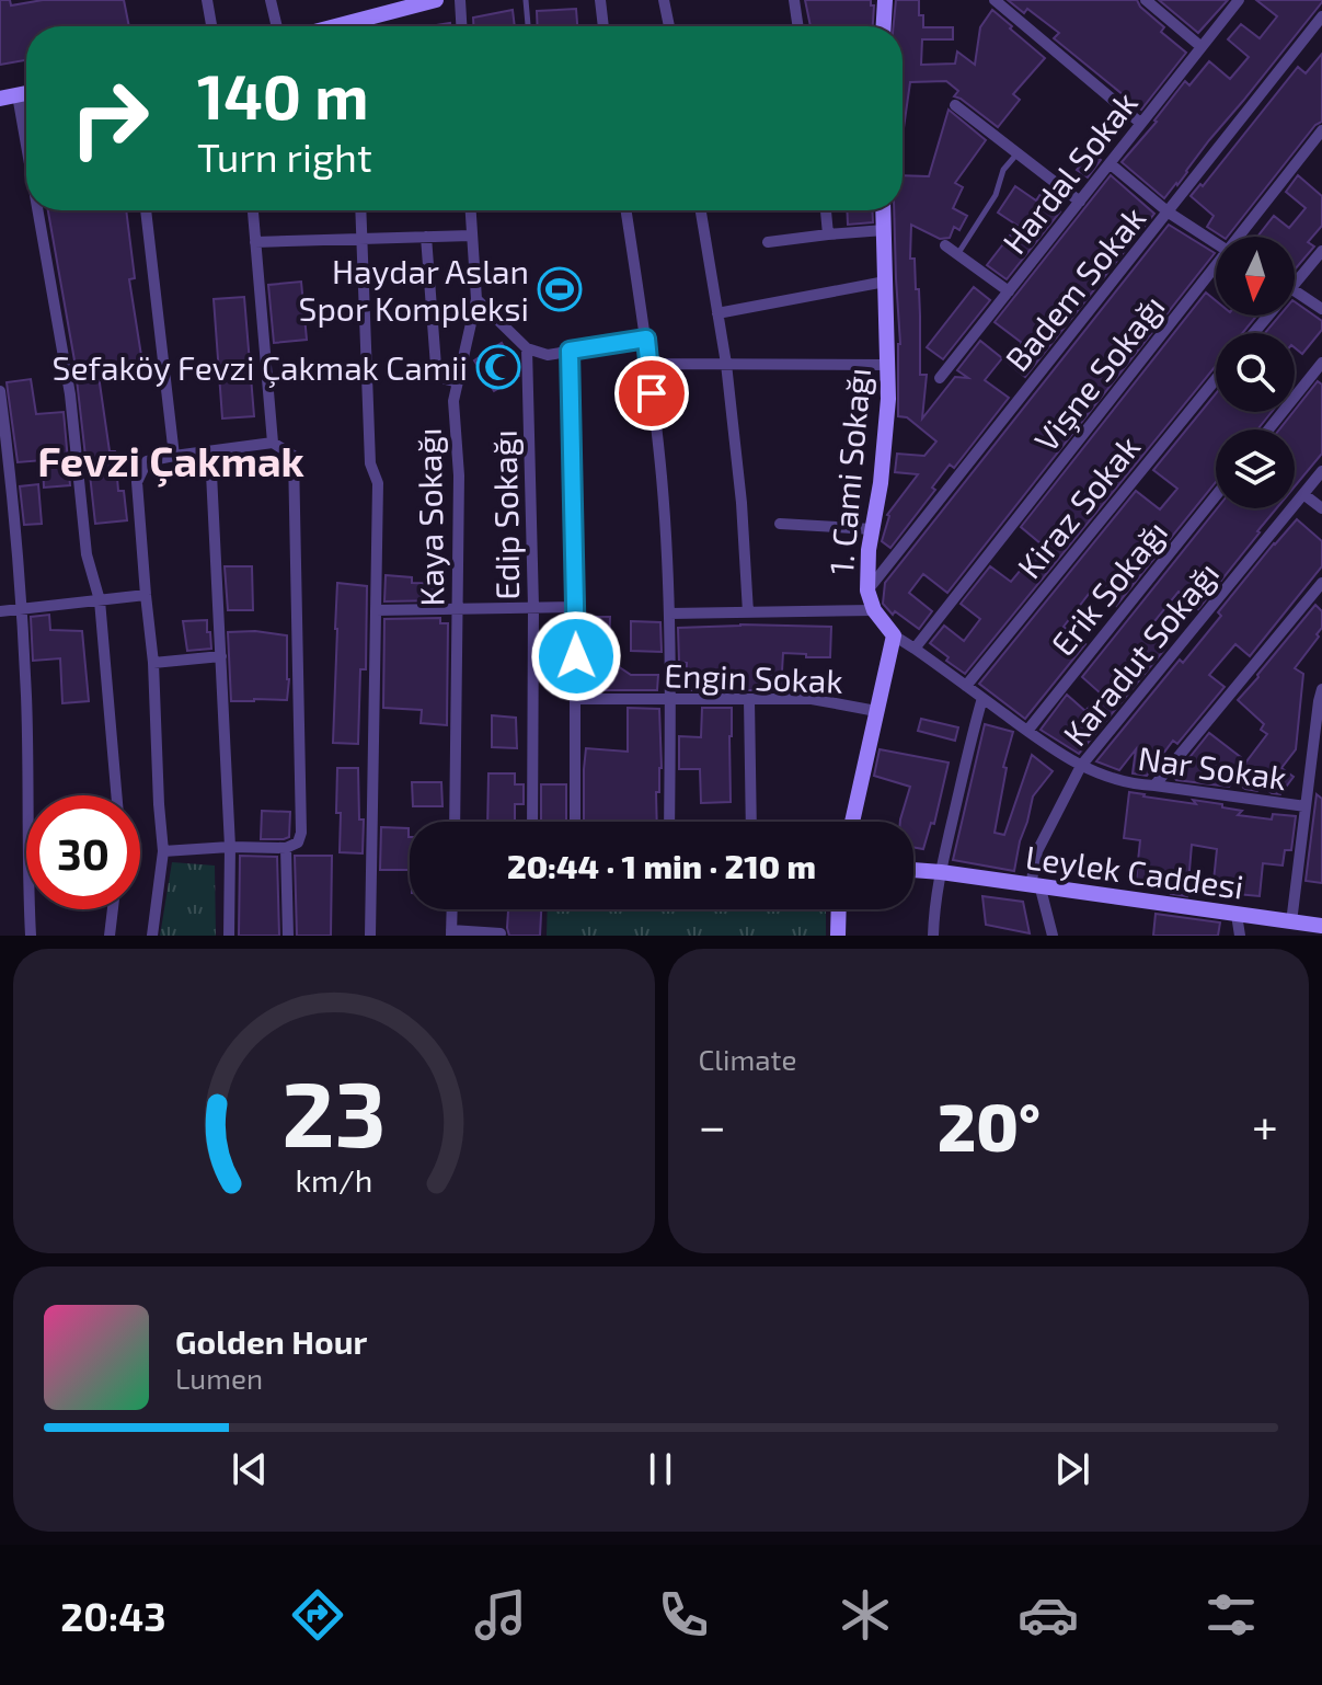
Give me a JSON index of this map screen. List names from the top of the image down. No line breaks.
{"streets":{"street":["Hardal Sokak","Badem Sokak","Vişne Sokağı","1. Cami Sokağı","Kiraz Sokak","Edip Sokağı","Kaya Sokağı","Erik Sokağı","Karadut Sokağı","Engin Sokak","Nar Sokak","Leylek Caddesi"]},"crossings":[["Badem Sokak","1. Cami Sokağı"],["Vişne Sokağı","Nar Sokak"],["1. Cami Sokağı","Nar Sokak"],["Kiraz Sokak","Nar Sokak"],["Erik Sokağı","Nar Sokak"],["Karadut Sokağı","Nar Sokak"],["Karadut Sokağı","Leylek Caddesi"]],"districts":["Fevzi Çakmak"],"places":{"sports":["Haydar Aslan Spor Kompleksi"],"mosque":["Sefaköy Fevzi Çakmak Camii"]},"north":"bottom","page":{"turn":["140 m","Turn right"],"limit":"30","trip":"20:44 · 1 min · 210 m","tile":"Climate","heat":["−","20°","+"],"song":["Golden Hour","Lumen"],"tabs":"20:43","gauge":["23","km/h"]}}
